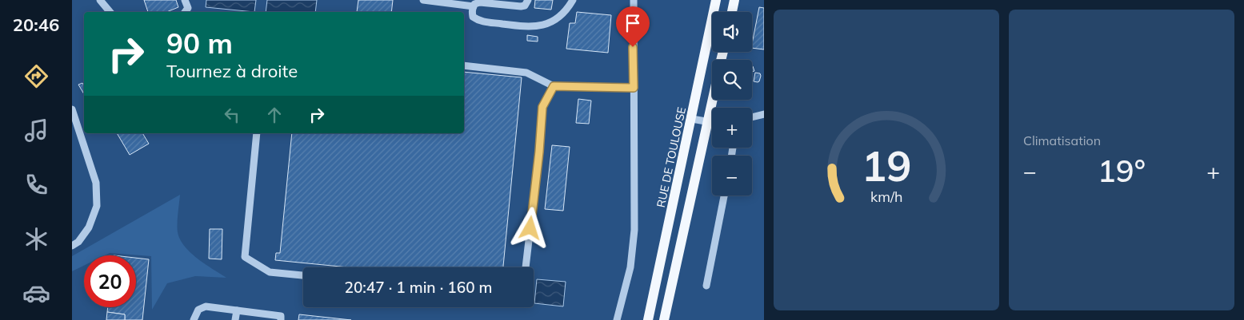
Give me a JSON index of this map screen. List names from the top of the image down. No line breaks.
{"streets":{"main road":["RUE DE TOULOUSE"]},"page":{"tabs":"20:46","tile":"Climatisation","map_buttons":["+","−"],"turn":["90 m","Tournez à droite"],"heat":["−","19°","+"],"limit":"20","trip":"20:47 · 1 min · 160 m","gauge":["19","km/h"]}}
